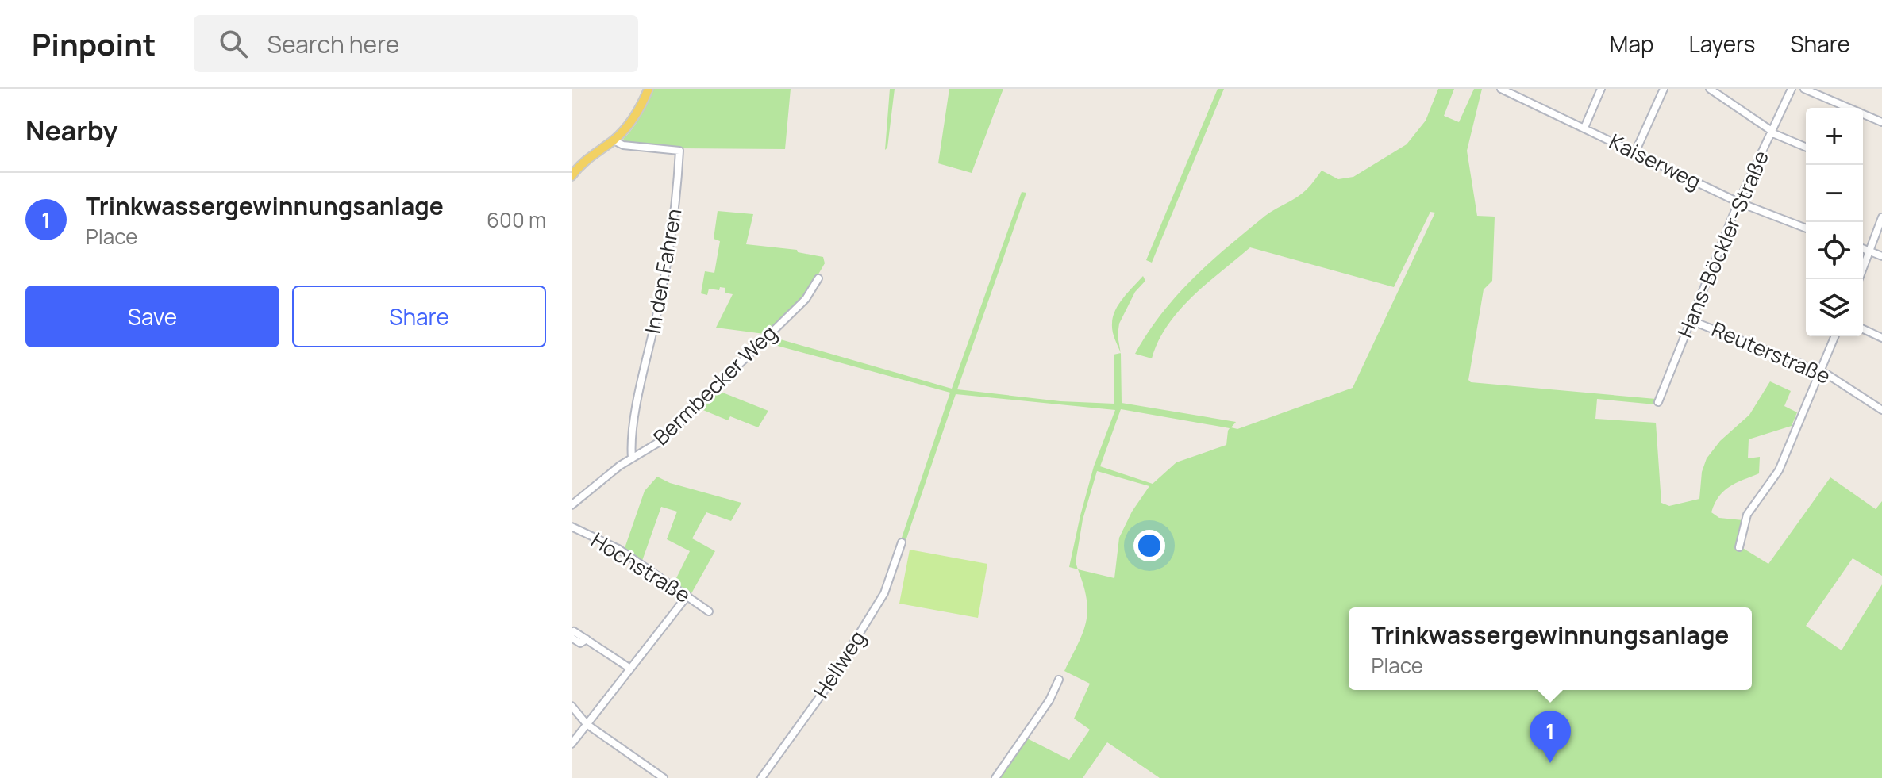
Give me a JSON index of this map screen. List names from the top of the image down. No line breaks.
{"streets":{"street":["Kaiserweg","Hans-Böckler-Straße","In den Fahren","Reuterstraße","Bermbecker Weg","Hochstraße","Hellweg"]},"crossings":[["Kaiserweg","Hans-Böckler-Straße"],["Hans-Böckler-Straße","Reuterstraße"],["In den Fahren","Bermbecker Weg"]],"page":{"header":"Pinpoint","search":"Search here","nav":["Map","Layers","Share"],"heading":"Nearby","map_buttons":["+","−"],"list":[{"mark":"1","name":"Trinkwassergewinnungsanlage","note":"Place","value":"600 m"}],"buttons":["Save","Share"],"popup":["Trinkwassergewinnungsanlage","Place"],"pins":"1"}}
